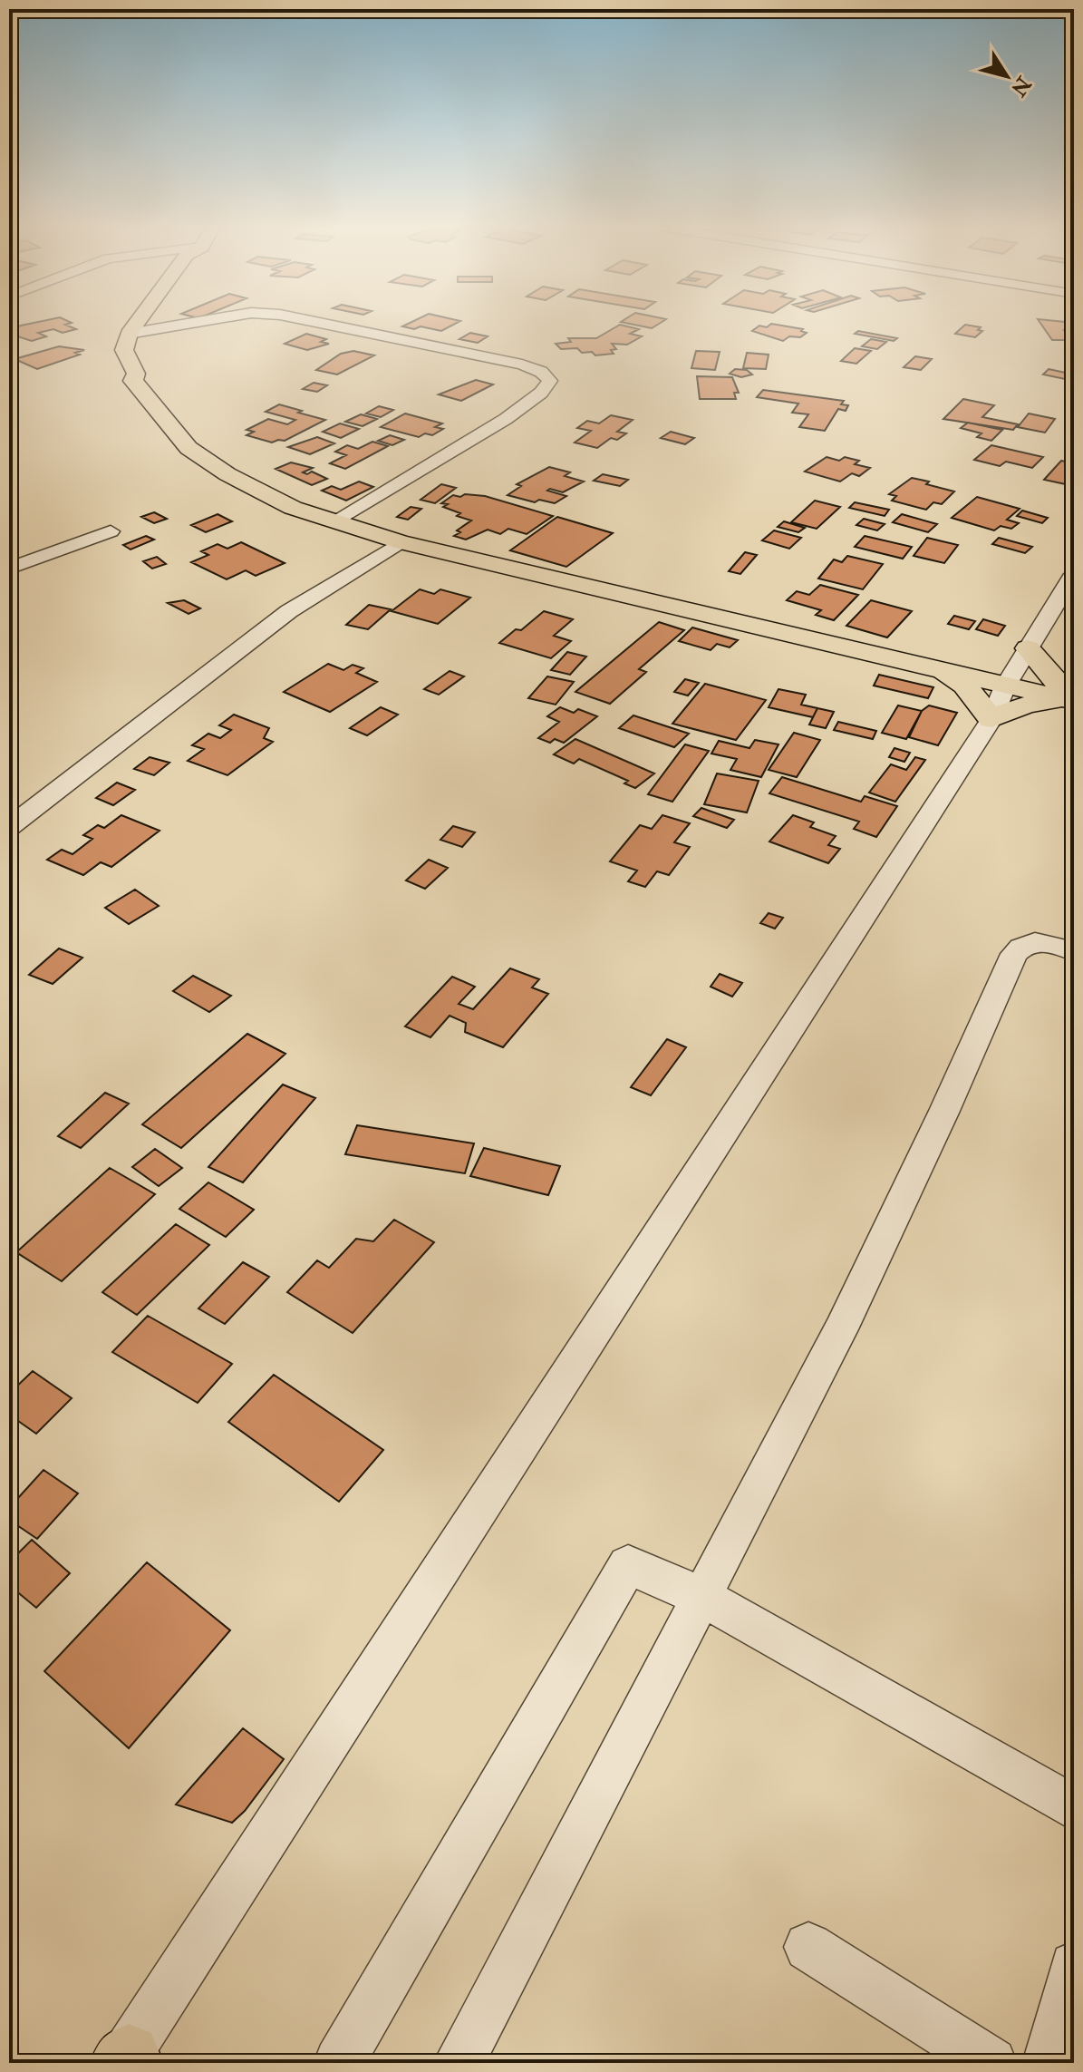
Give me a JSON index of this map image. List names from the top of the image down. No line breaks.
{"north":"bottom right"}
